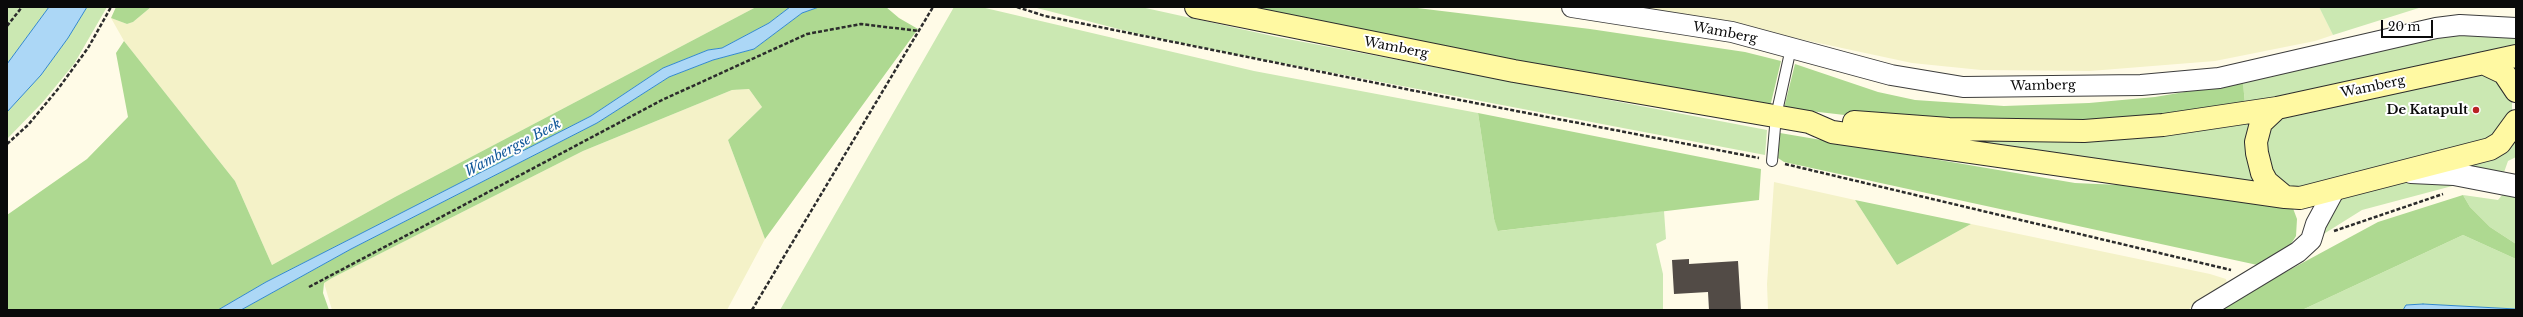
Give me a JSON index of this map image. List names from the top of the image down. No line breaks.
{"streets":{"main road":["Wamberg"]},"water":["Wambergse Beek"],"places":["De Katapult"],"scale_bar":"20 m"}
